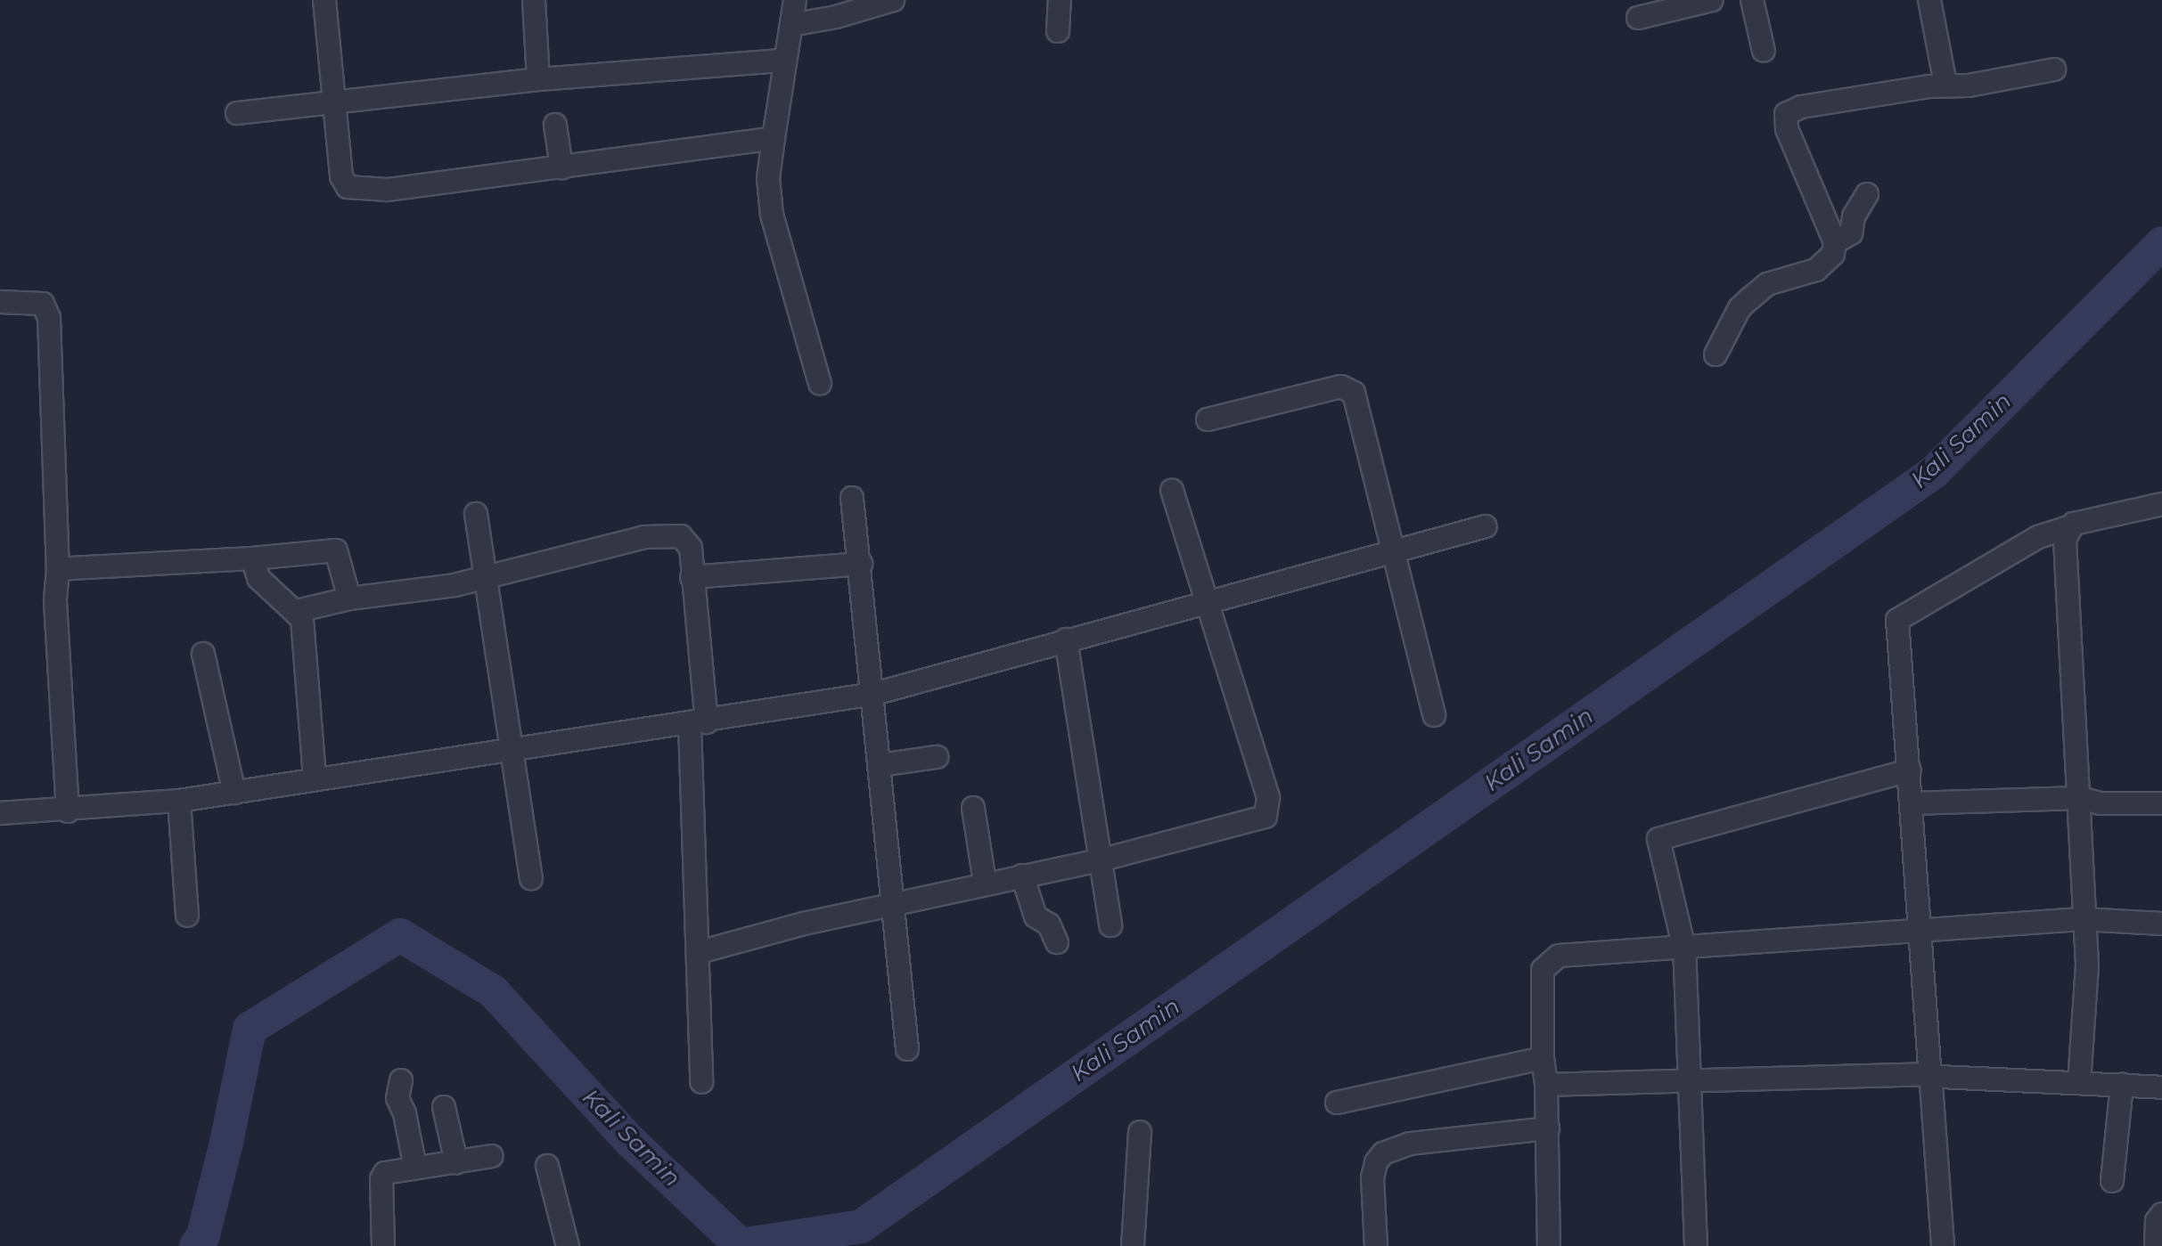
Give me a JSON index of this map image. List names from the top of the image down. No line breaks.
{"water":["Kali Samin"]}
